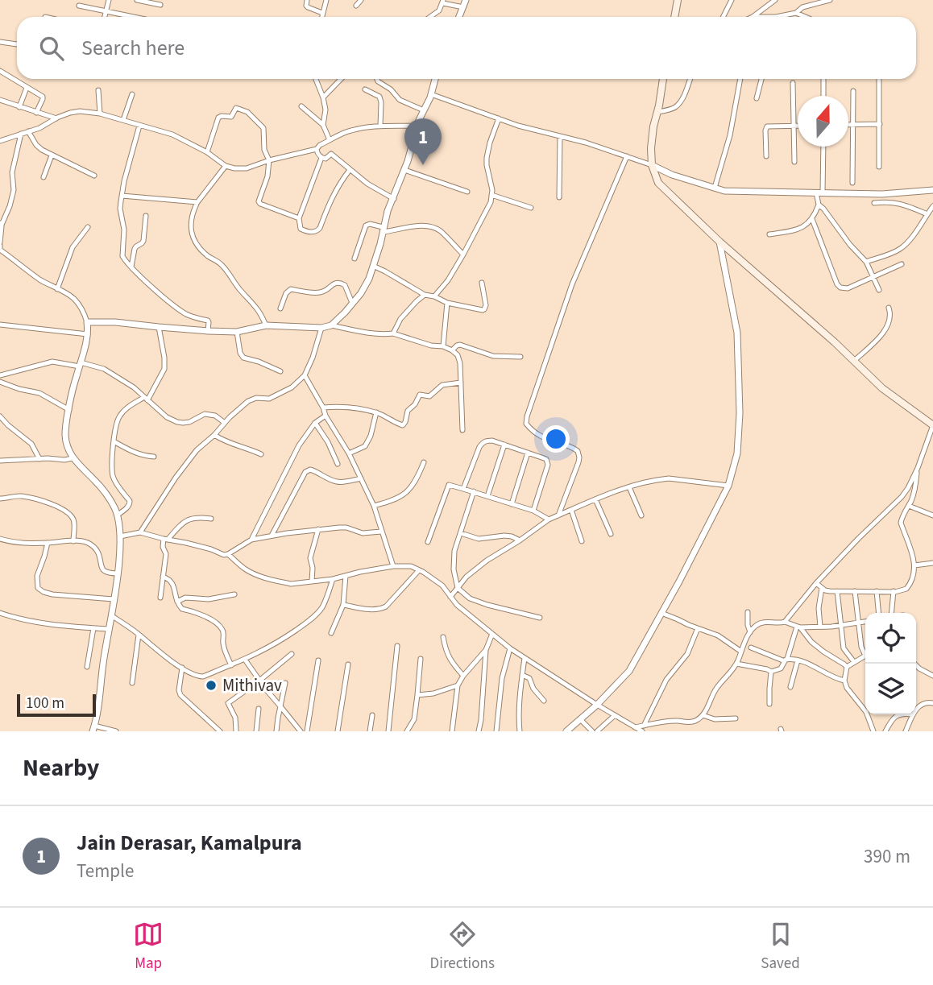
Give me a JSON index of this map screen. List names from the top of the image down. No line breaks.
{"places":["Mithivav"],"scale_bar":"100 m","north":"top","page":{"search":"Search here","pins":"1","scale":"100 m","heading":"Nearby","list":[{"mark":"1","name":"Jain Derasar, Kamalpura","note":"Temple","value":"390 m"}],"nav":["Map","Directions","Saved"]}}
